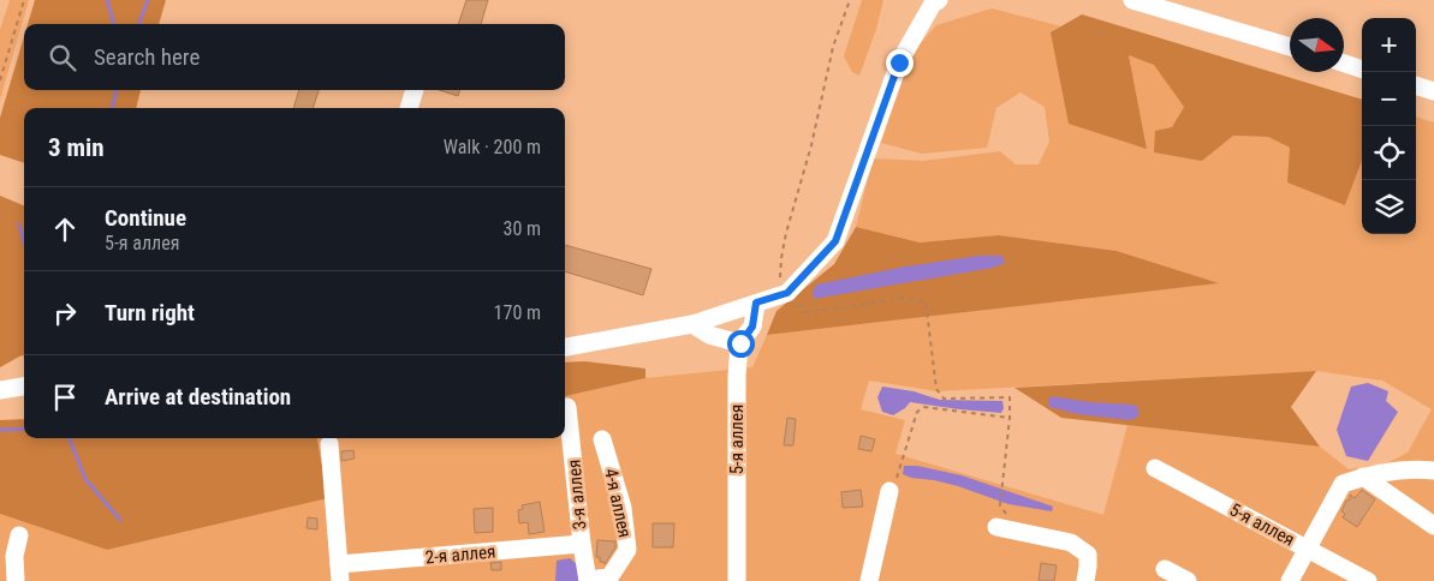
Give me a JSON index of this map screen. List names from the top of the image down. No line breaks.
{"streets":{"street":["5-я аллея","3-я аллея","4-я аллея","2-я аллея"]},"crossings":[["3-я аллея","4-я аллея"],["3-я аллея","2-я аллея"]],"north":"right","page":{"map_buttons":["+","−"],"search":"Search here","heading":["3 min","Walk · 200 m"],"list":[["Continue","5-я аллея","30 m"],["Turn right","170 m"],"Arrive at destination"]}}
